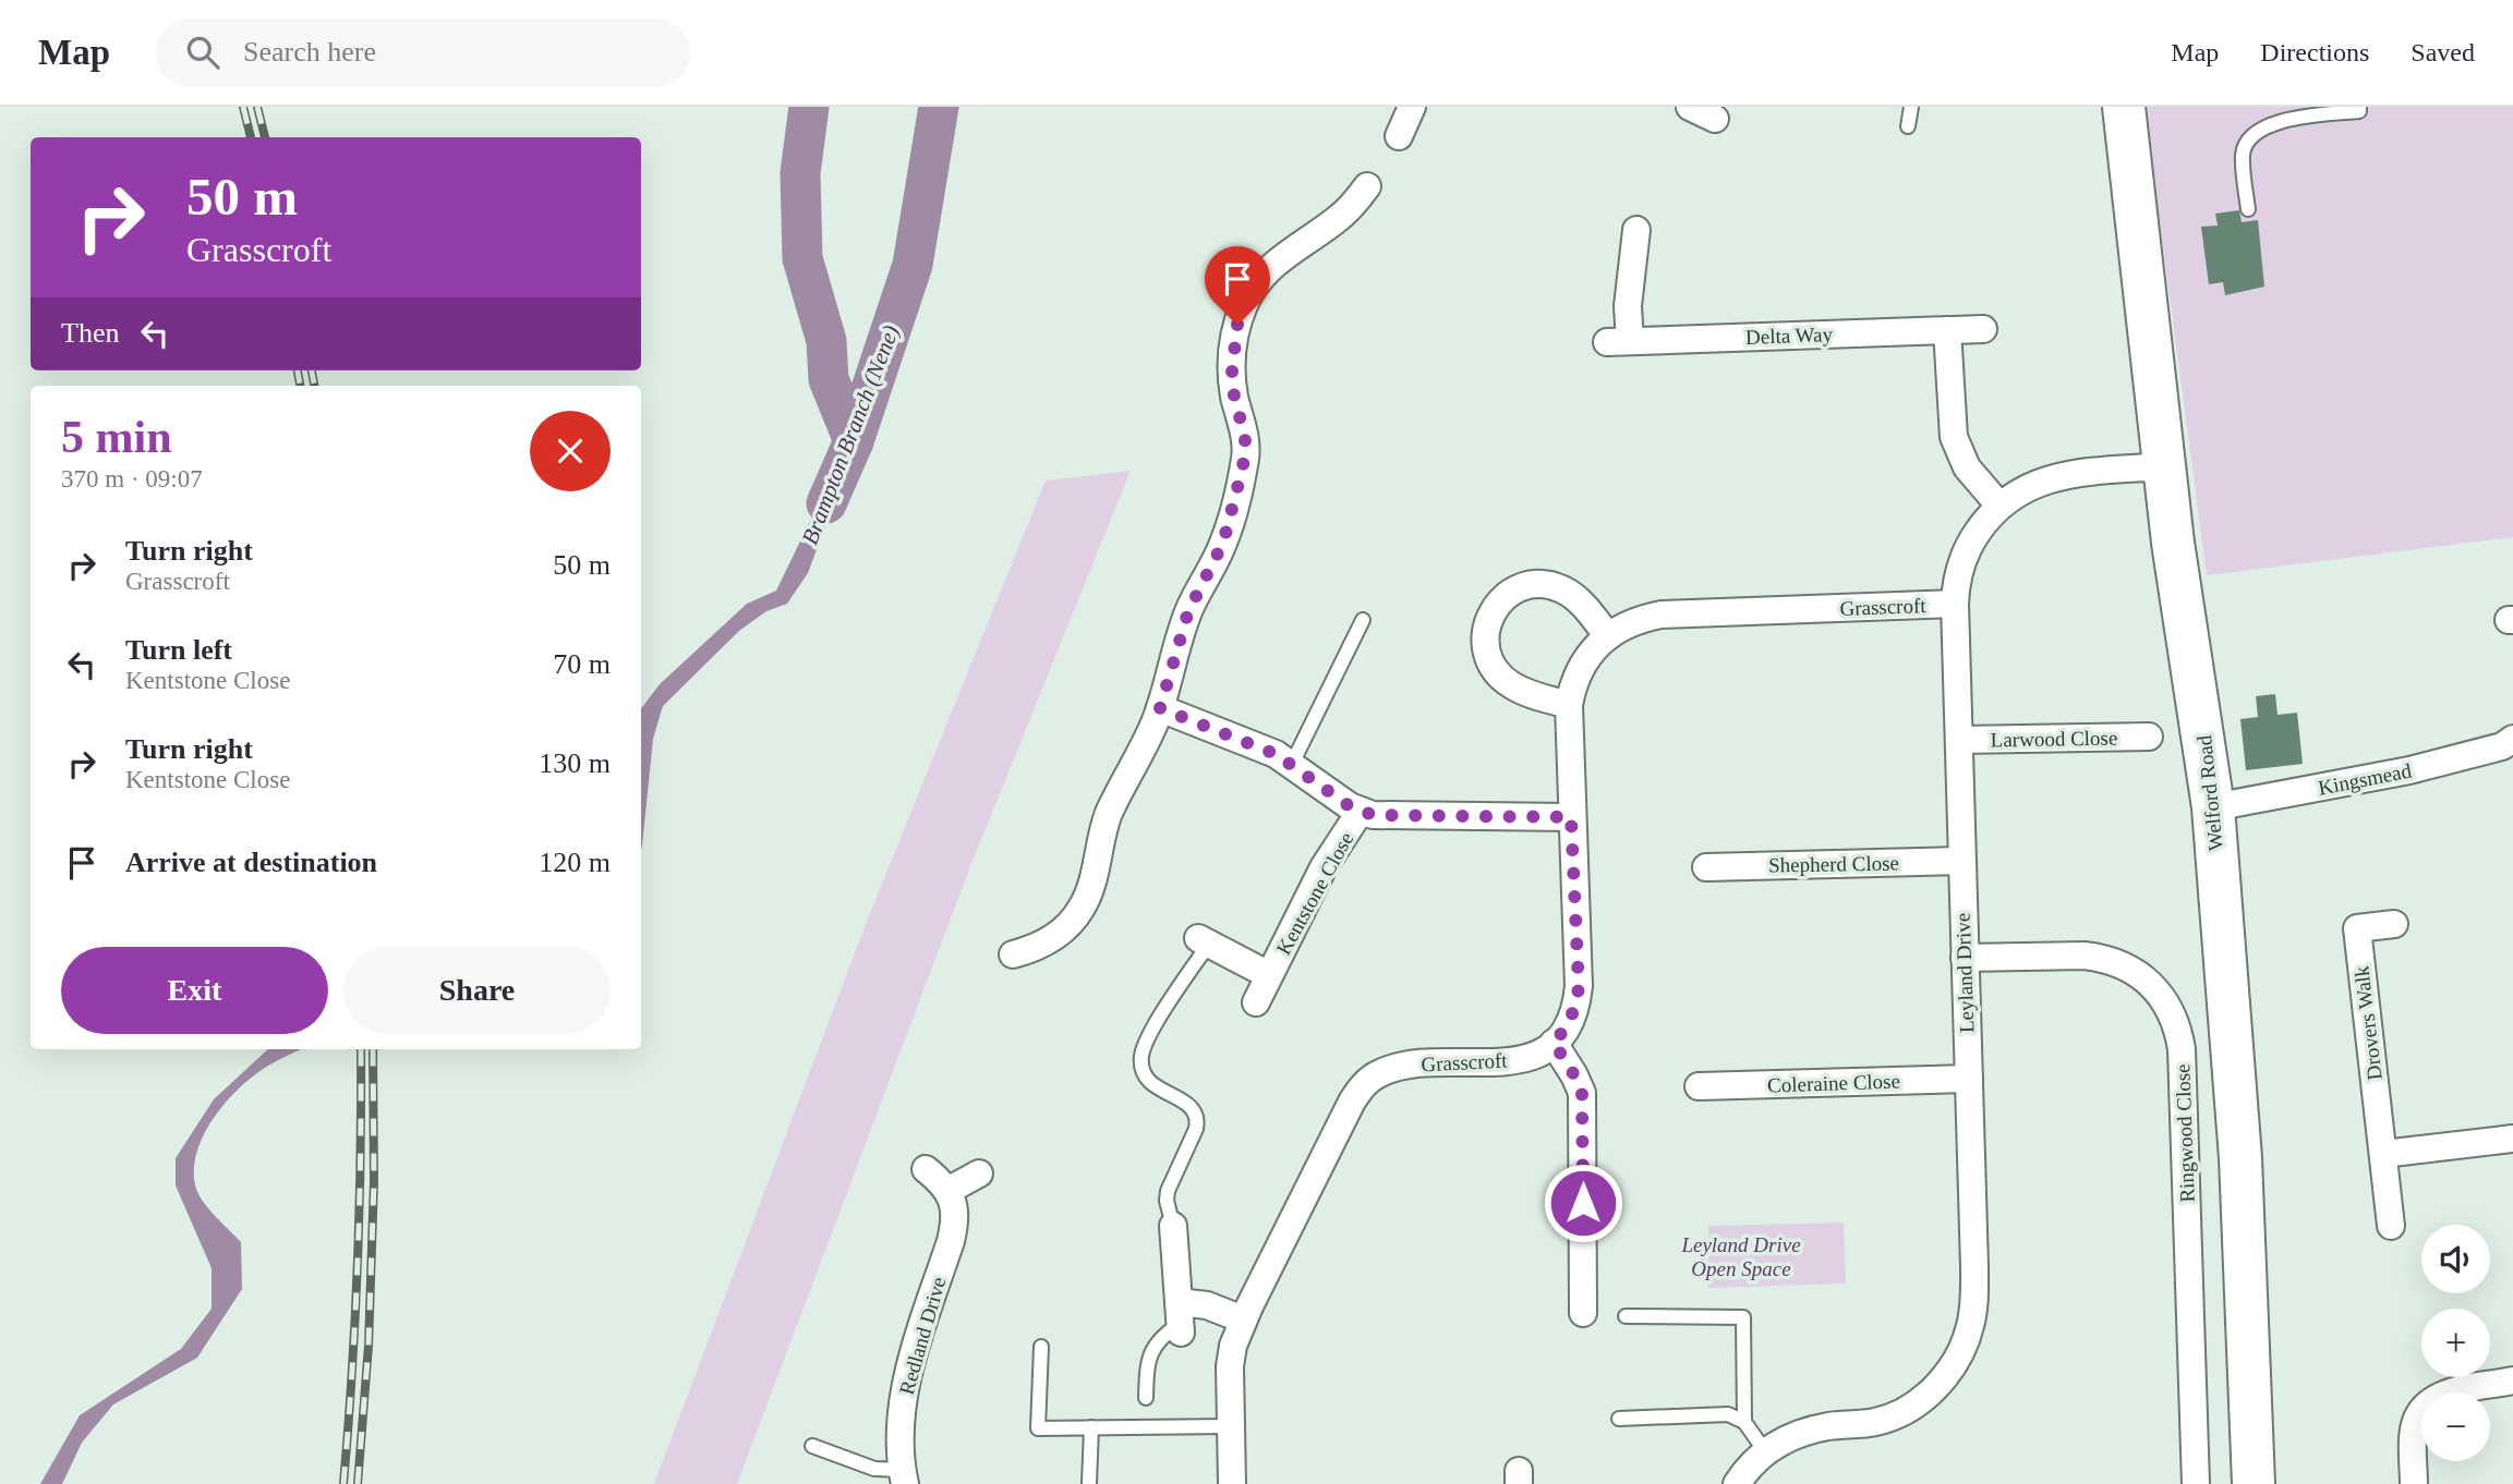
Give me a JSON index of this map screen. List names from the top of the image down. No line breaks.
{"streets":{"main road":["Welford Road"],"street":["Delta Way","Grasscroft","Larwood Close","Kingsmead","Shepherd Close","Kentstone Close","Leyland Drive","Drovers Walk","Coleraine Close","Ringwood Close","Redland Drive"]},"crossings":[["Grasscroft","Kentstone Close"],["Grasscroft","Leyland Drive"],["Larwood Close","Leyland Drive"],["Kingsmead","Welford Road"],["Welford Road","Leyland Drive"],["Shepherd Close","Leyland Drive"],["Leyland Drive","Coleraine Close"],["Leyland Drive","Ringwood Close"]],"water":["Brampton Branch (Nene)"],"parks":["Leyland Drive Open Space"],"page":{"header":"Map","search":"Search here","nav":["Map","Directions","Saved"],"turn":["50 m","Grasscroft"],"then":"Then","heading":["5 min","370 m · 09:07"],"list":[{"name":"Turn right","note":"Grasscroft","value":"50 m"},{"name":"Turn left","note":"Kentstone Close","value":"70 m"},{"name":"Turn right","note":"Kentstone Close","value":"130 m"},{"name":"Arrive at destination","value":"120 m"}],"buttons":["Exit","Share"],"map_buttons":["+","−"]}}
